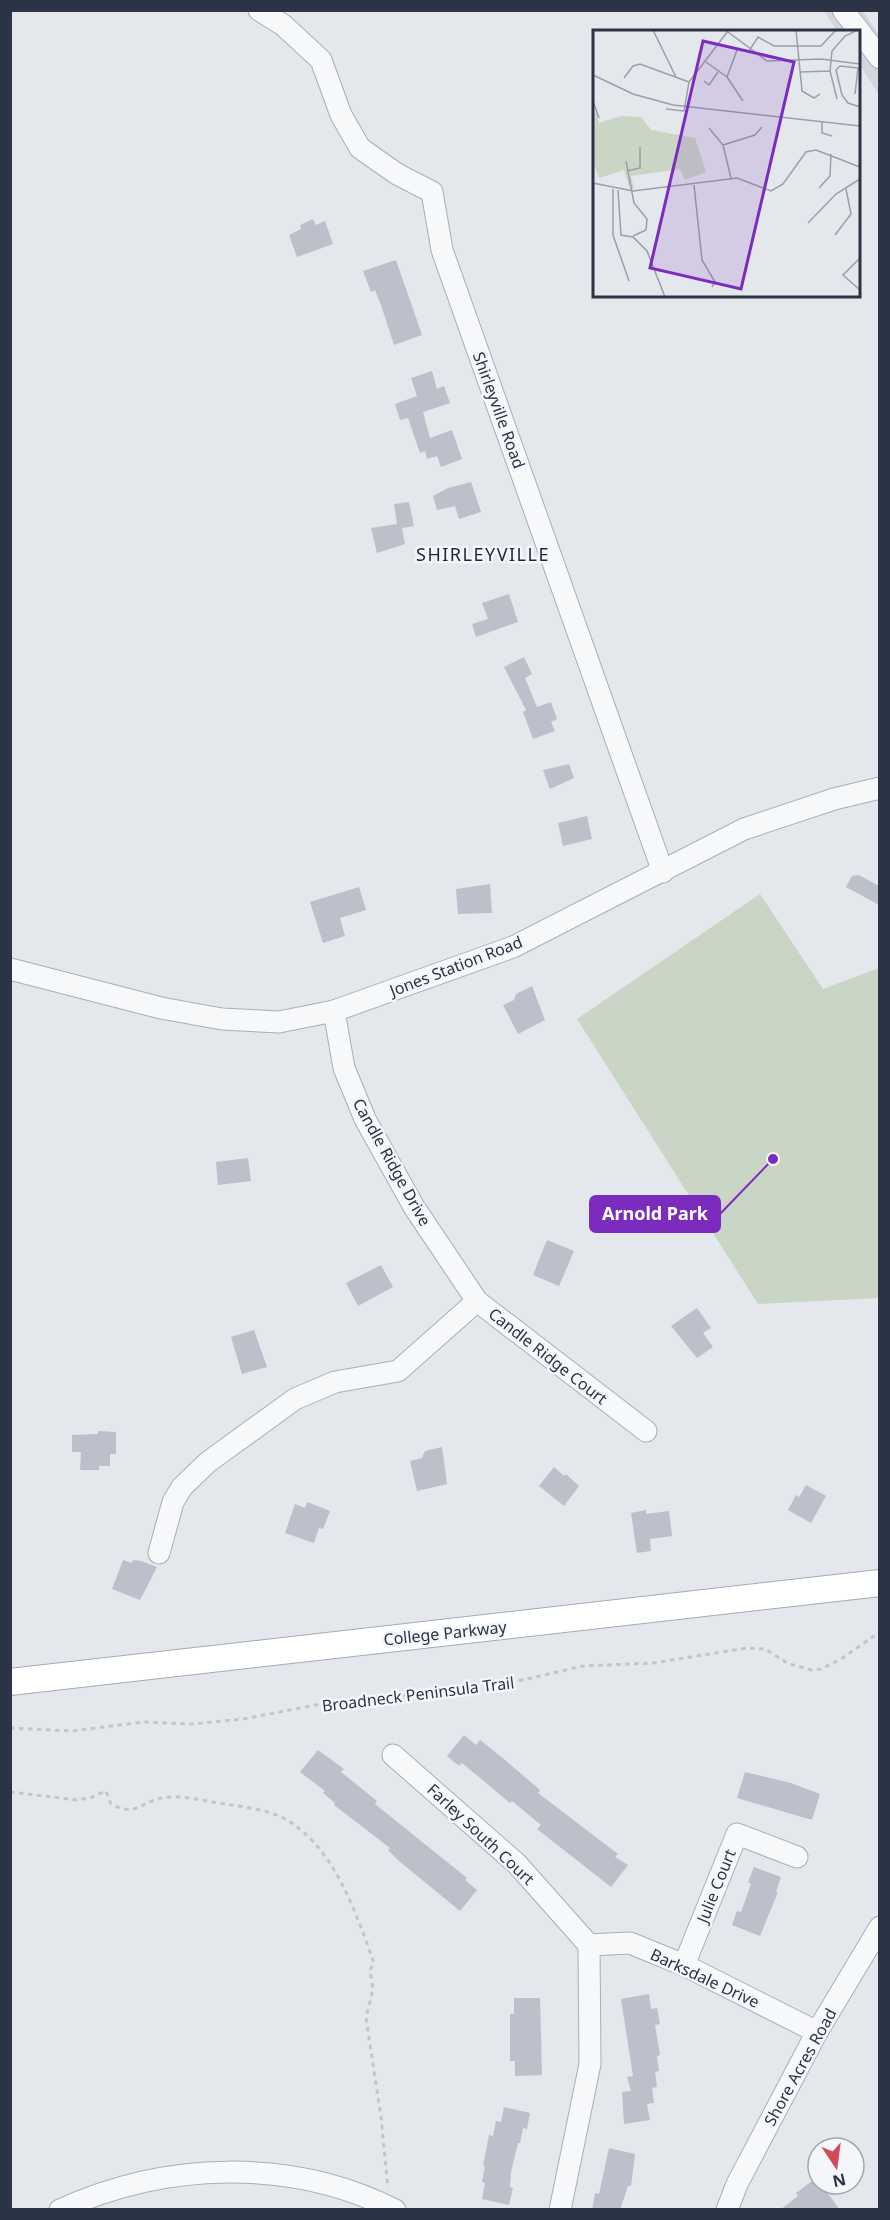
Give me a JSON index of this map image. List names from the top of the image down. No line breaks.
{"streets":{"main road":["College Parkway"],"street":["Shirleyville Road","Jones Station Road","Candle Ridge Drive","Candle Ridge Court","Farley South Court","Julie Court","Barksdale Drive","Shore Acres Road"],"path":["Broadneck Peninsula Trail"]},"crossings":[["Shirleyville Road","Jones Station Road"],["Jones Station Road","Candle Ridge Drive"],["Candle Ridge Drive","Candle Ridge Court"],["Farley South Court","Barksdale Drive"],["Julie Court","Barksdale Drive"],["Barksdale Drive","Shore Acres Road"]],"districts":["SHIRLEYVILLE"],"places":["Arnold Park"],"north":"bottom"}
